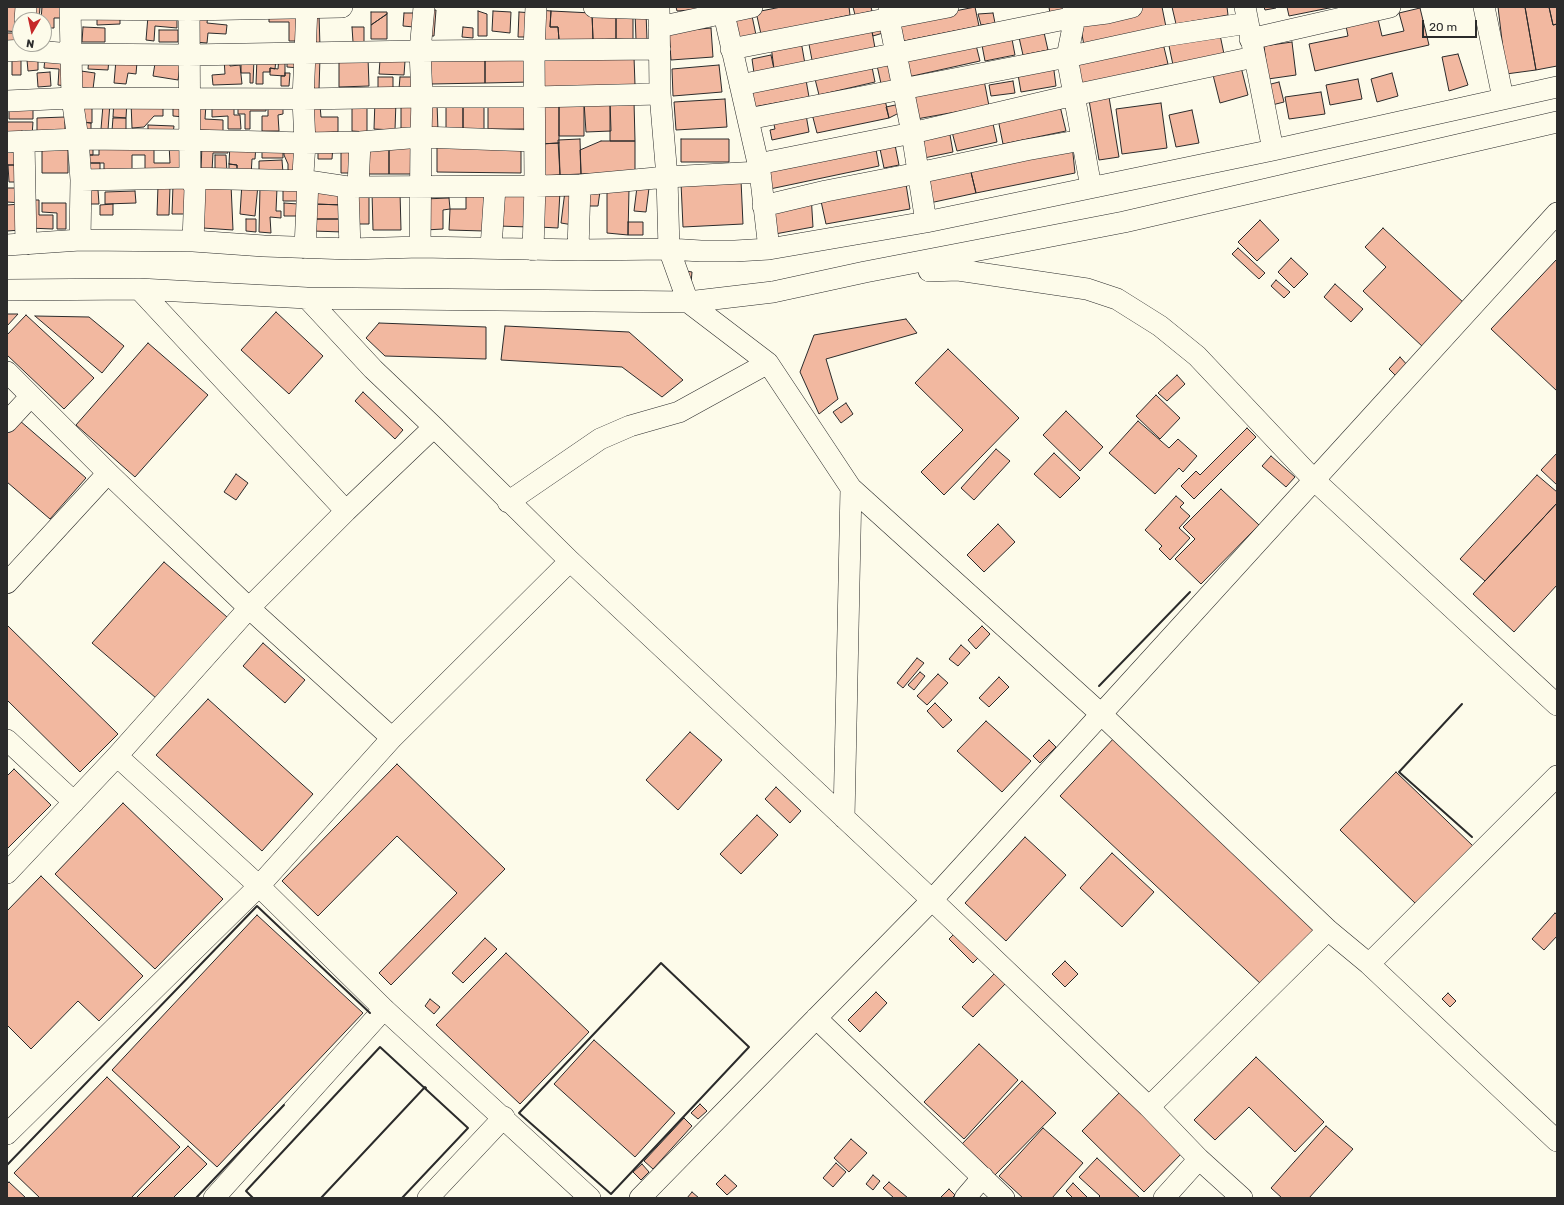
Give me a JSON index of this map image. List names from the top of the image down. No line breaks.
{"scale_bar":"20 m","north":"bottom"}
